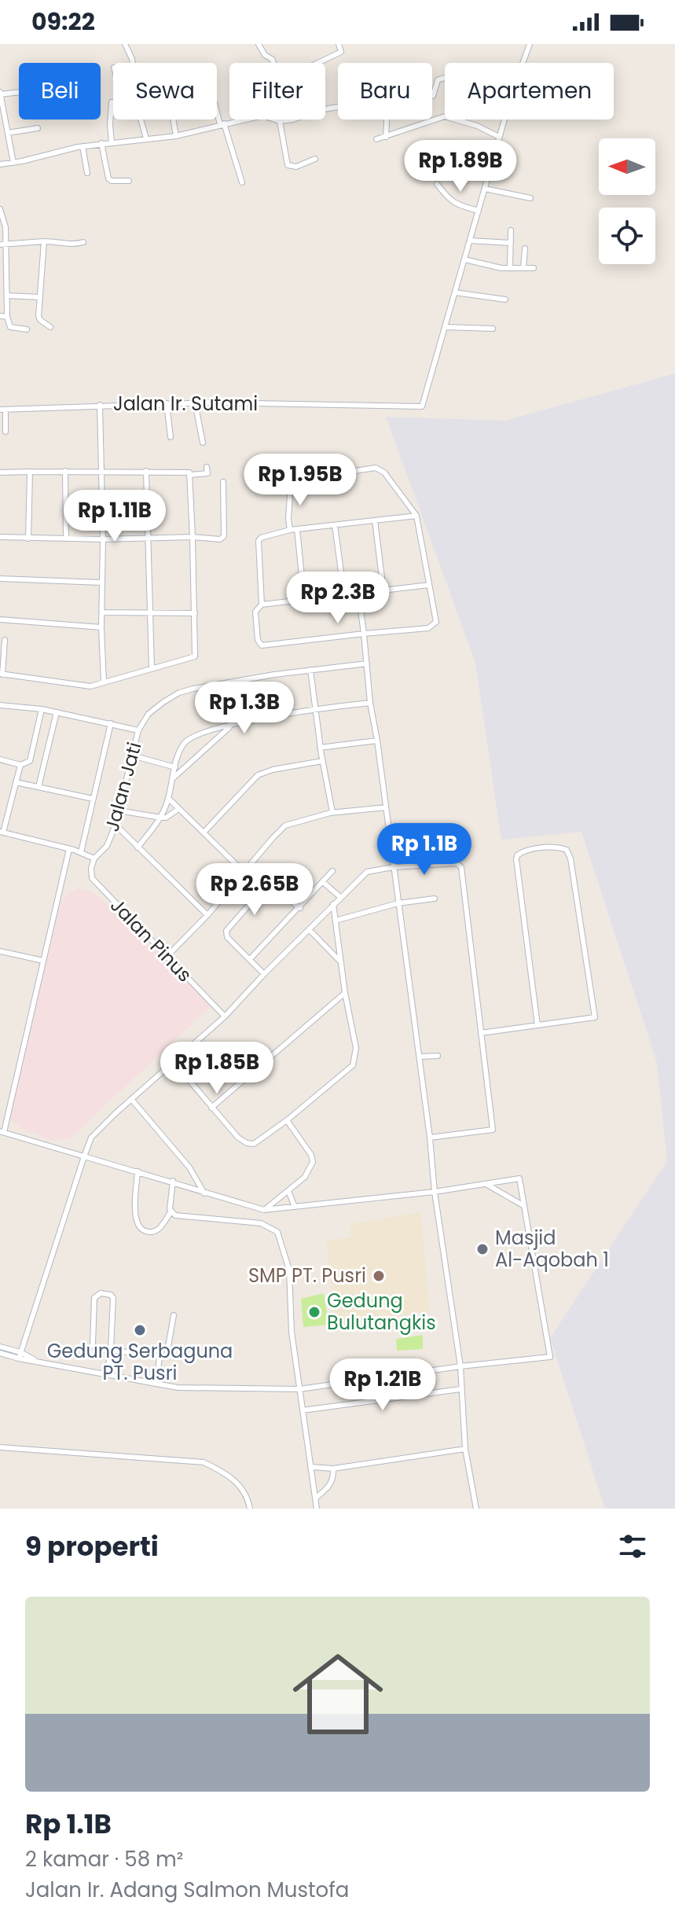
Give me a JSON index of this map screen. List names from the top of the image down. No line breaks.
{"streets":{"street":["Jalan Ir. Sutami","Jalan Jati","Jalan Pinus"]},"crossings":[["Jalan Jati","Jalan Pinus"]],"places":["Masjid Al-Aqobah 1","SMP PT. Pusri","Gedung Bulutangkis","Gedung Serbaguna PT. Pusri"],"north":"left","page":{"status":"09:22","chip":["Beli","Sewa","Filter","Baru","Apartemen"],"price":["Rp 1.89B","Rp 1.95B","Rp 1.11B","Rp 2.3B","Rp 1.3B","Rp 1.1B","Rp 2.65B","Rp 1.85B","Rp 1.21B"],"heading":"9 properti","list":[{"name":"Rp 1.1B","note":"2 kamar · 58 m² · Jalan Ir. Adang Salmon Mustofa"}]}}
